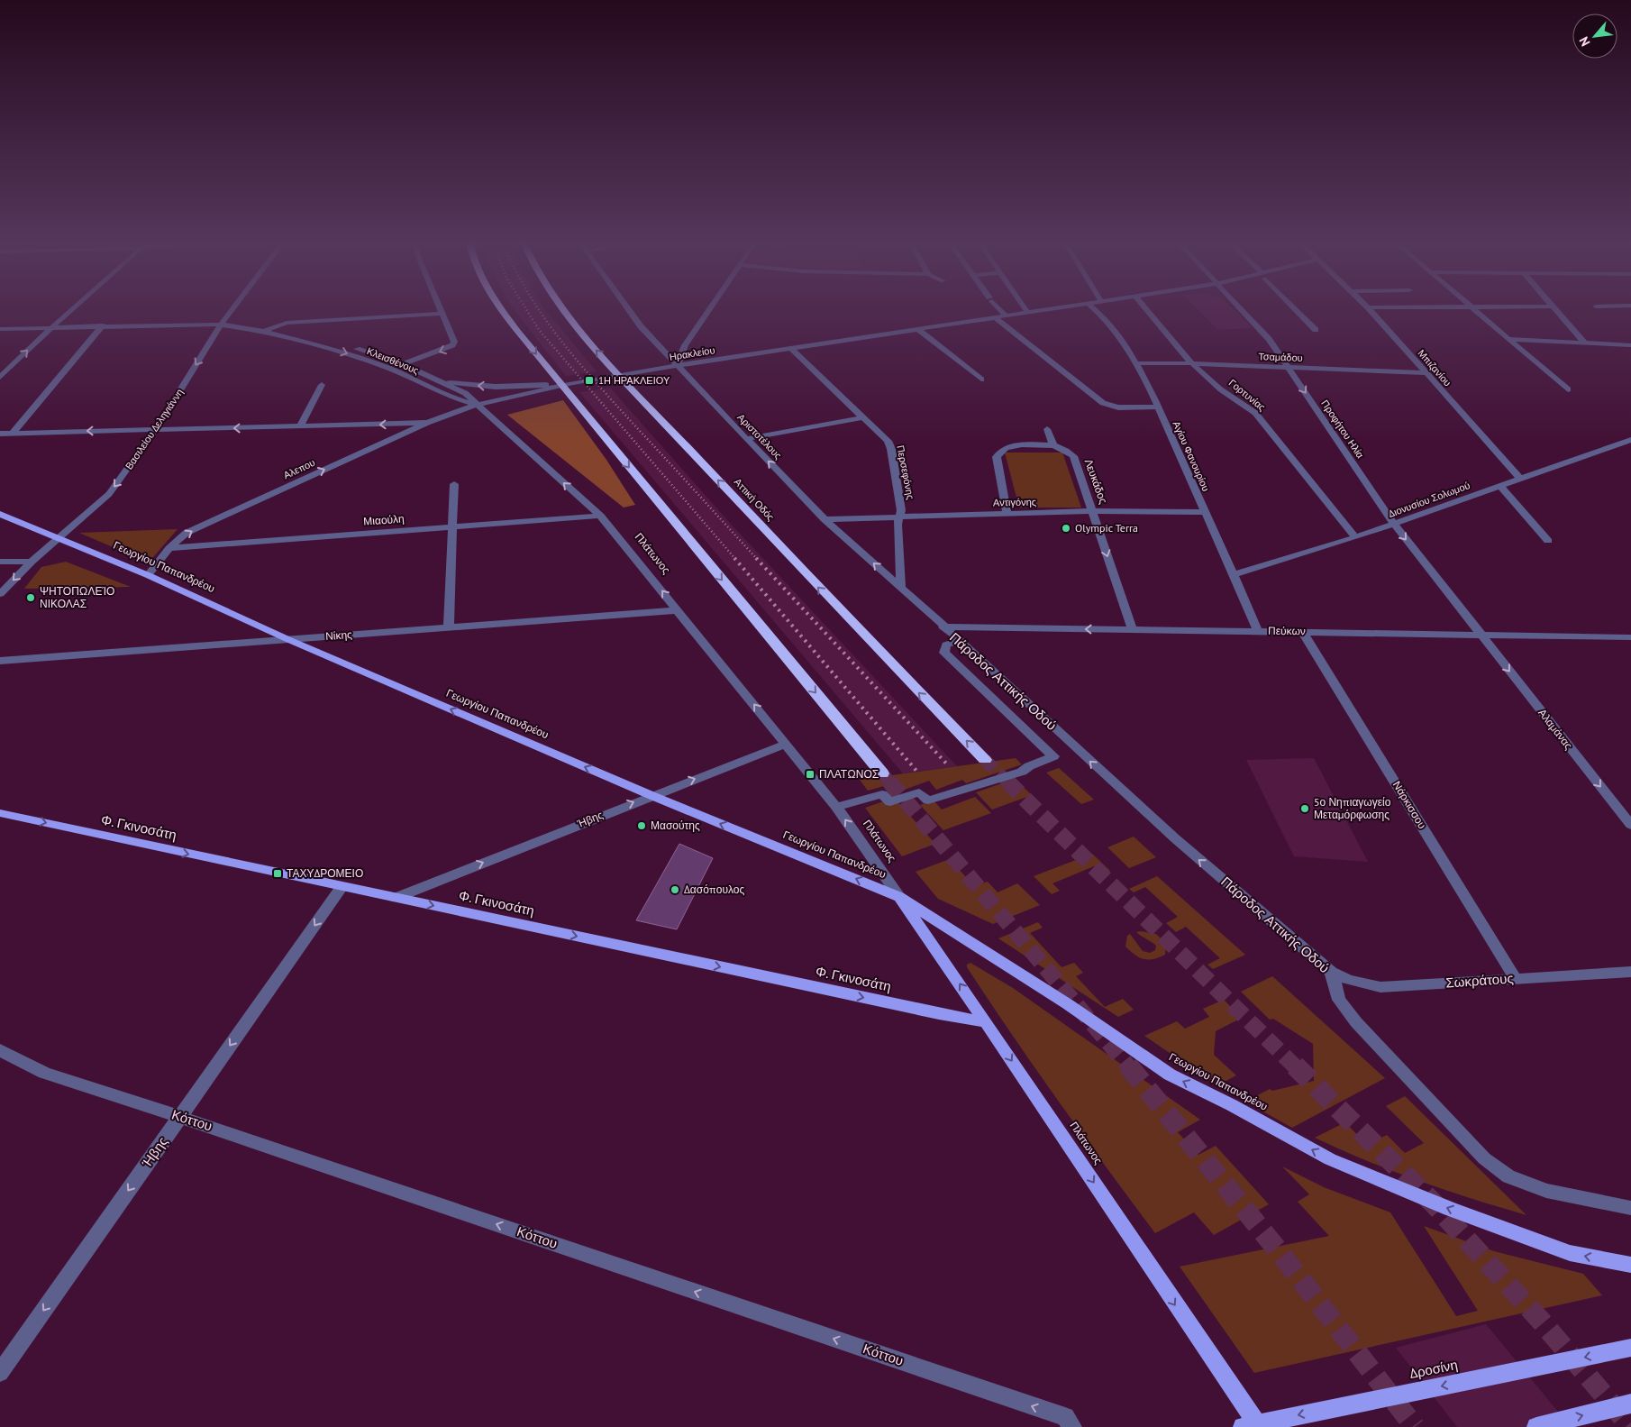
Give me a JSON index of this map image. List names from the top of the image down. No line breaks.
{"streets":{"highway":["Αττική Οδός"],"main road":["Πλάτωνος","Γεωργίου Παπανδρέου","Φ. Γκινοσάτη","Δροσίνη"],"street":["Ηρακλείου","Τσαμάδου","Κλεισθένους","Μπιζανίου","Γορτυνίας","Βασιλείου Δεληγιάννη","Προφήτου Ηλία","Αριστοτέλους","Αγίου Φανουρίου","Αλεπου","Περσεφόνης","Λευκάδος","Διονυσίου Σολωμού","Αντιγόνης","Μιαούλη","Πεύκων","Νίκης","Πάροδος Αττικής Οδού","Αλαμάνας","Νάρκισσου","Ήβης","Σωκράτους","Κόττου"]},"crossings":[["Ηρακλείου","Κλεισθένους"],["Ηρακλείου","Αριστοτέλους"],["Ηρακλείου","Περσεφόνης"],["Ηρακλείου","Πλάτωνος"],["Τσαμάδου","Μπιζανίου"],["Τσαμάδου","Γορτυνίας"],["Τσαμάδου","Προφήτου Ηλία"],["Τσαμάδου","Αγίου Φανουρίου"],["Κλεισθένους","Βασιλείου Δεληγιάννη"],["Κλεισθένους","Αλεπου"],["Κλεισθένους","Πλάτωνος"],["Μπιζανίου","Διονυσίου Σολωμού"],["Γορτυνίας","Διονυσίου Σολωμού"],["Βασιλείου Δεληγιάννη","Γεωργίου Παπανδρέου"],["Προφήτου Ηλία","Διονυσίου Σολωμού"],["Προφήτου Ηλία","Πεύκων"],["Προφήτου Ηλία","Αλαμάνας"],["Αριστοτέλους","Περσεφόνης"],["Αριστοτέλους","Αντιγόνης"],["Αριστοτέλους","Πεύκων"],["Αριστοτέλους","Πάροδος Αττικής Οδού"],["Αγίου Φανουρίου","Διονυσίου Σολωμού"],["Αγίου Φανουρίου","Αντιγόνης"],["Αγίου Φανουρίου","Πεύκων"],["Αλεπου","Μιαούλη"],["Αλεπου","Πλάτωνος"],["Αλεπου","Γεωργίου Παπανδρέου"],["Περσεφόνης","Αντιγόνης"],["Λευκάδος","Αντιγόνης"],["Λευκάδος","Πεύκων"],["Μιαούλη","Πλάτωνος"],["Πλάτωνος","Γεωργίου Παπανδρέου"],["Πλάτωνος","Νίκης"],["Πλάτωνος","Ήβης"],["Πλάτωνος","Φ. Γκινοσάτη"],["Πλάτωνος","Δροσίνη"],["Γεωργίου Παπανδρέου","Νίκης"],["Γεωργίου Παπανδρέου","Ήβης"],["Πεύκων","Πάροδος Αττικής Οδού"],["Πεύκων","Αλαμάνας"],["Πεύκων","Νάρκισσου"],["Πάροδος Αττικής Οδού","Σωκράτους"],["Νάρκισσου","Σωκράτους"],["Ήβης","Φ. Γκινοσάτη"],["Ήβης","Κόττου"]],"one_way":["Βασιλείου Δεληγιάννη","Προφήτου Ηλία","Αριστοτέλους","Λευκάδος","Γεωργίου Παπανδρέου","Πάροδος Αττικής Οδού","Αλαμάνας","Φ. Γκινοσάτη","Κόττου","Δροσίνη"],"places":{"transit":["1Η ΗΡΑΚΛΕΙΟΥ","ΠΛΑΤΩΝΟΣ","ΤΑΧΥΔΡΟΜΕΙΟ"],"other":["Olympic Terra","ΨΗΤΟΠΩΛΕΊΟ ΝΙΚΟΛΑΣ","5ο Νηπιαγωγείο Μεταμόρφωσης","Μασούτης","Δασόπουλος"]},"north":"bottom left"}
